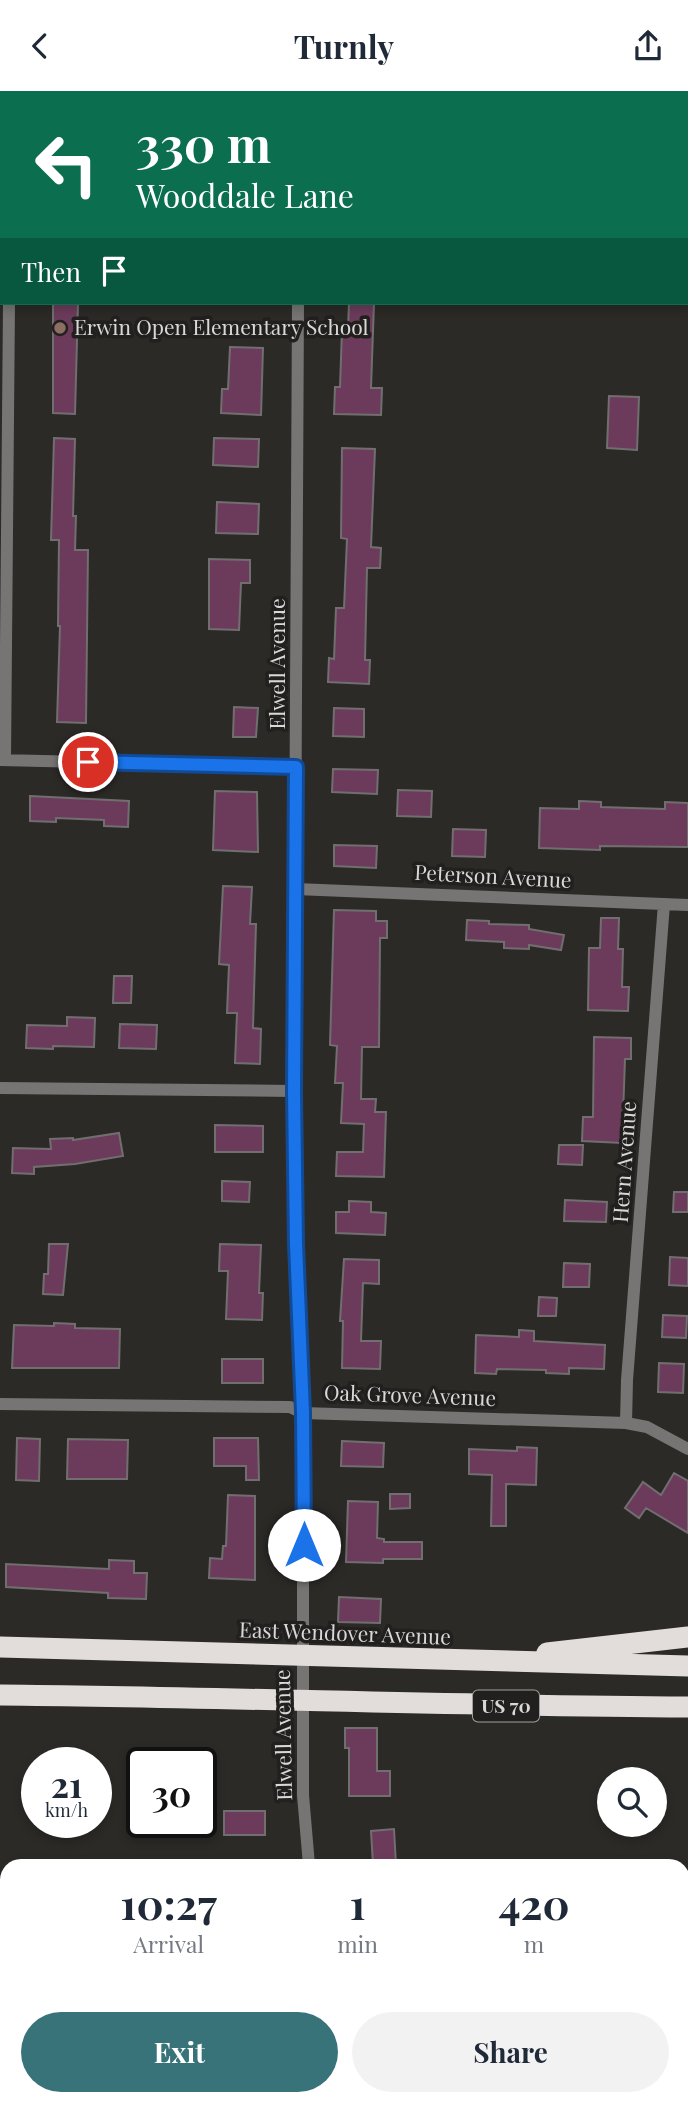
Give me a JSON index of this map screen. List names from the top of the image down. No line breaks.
{"streets":{"highway":["East Wendover Avenue","US 70"],"street":["Elwell Avenue","Peterson Avenue","Hern Avenue","Oak Grove Avenue"]},"crossings":[["Elwell Avenue","Peterson Avenue"],["Elwell Avenue","Oak Grove Avenue"],["Elwell Avenue","East Wendover Avenue"],["Elwell Avenue","US 70"],["Peterson Avenue","Hern Avenue"],["Hern Avenue","Oak Grove Avenue"]],"places":["Erwin Open Elementary School"],"page":{"header":"Turnly","turn":["330 m","Wooddale Lane"],"then":"Then","speed":"21 km/h","limit":"30","eta":["10:27","Arrival","1","min","420","m"],"buttons":["Exit","Share"]}}
